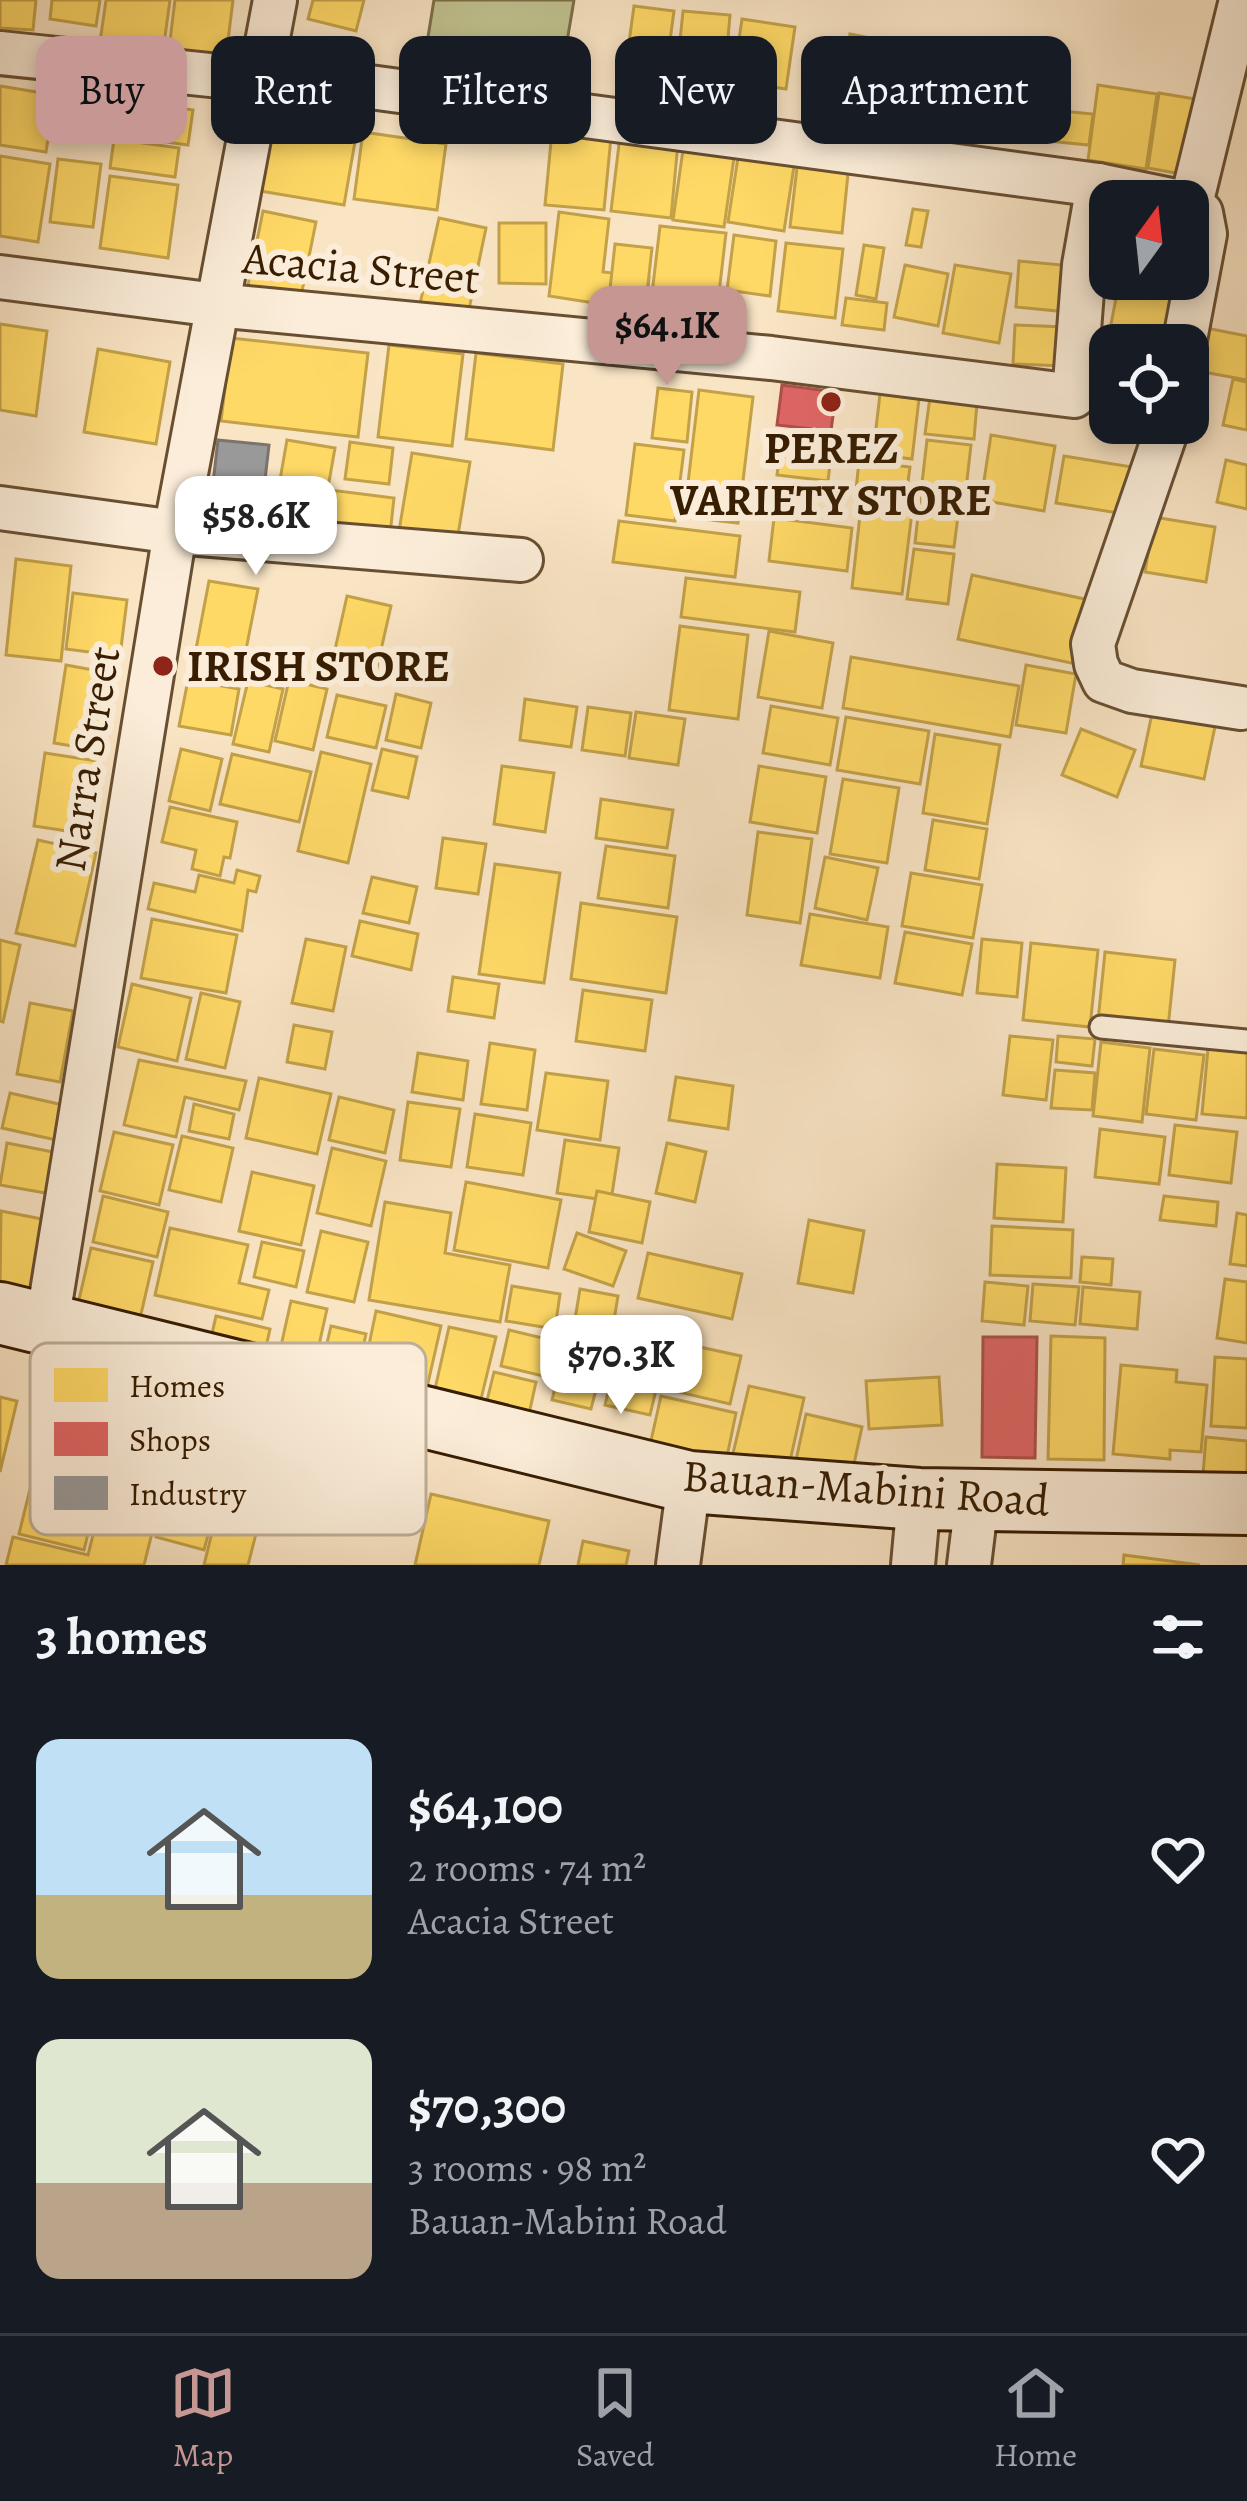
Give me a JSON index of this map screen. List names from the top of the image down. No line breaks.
{"streets":{"main road":["Bauan-Mabini Road"],"street":["Acacia Street","Narra Street"]},"crossings":[["Acacia Street","Narra Street"],["Narra Street","Bauan-Mabini Road"]],"places":["PEREZ VARIETY STORE","IRISH STORE"],"legend":["Homes","Shops","Industry"],"north":"top","page":{"chip":["Buy","Rent","Filters","New","Apartment"],"price":["$64.1K","$58.6K","$70.3K"],"heading":"3 homes","list":[{"name":"$64,100","note":"2 rooms · 74 m² · Acacia Street"},{"name":"$70,300","note":"3 rooms · 98 m² · Bauan-Mabini Road"}],"tabs":["Map","Saved","Home"]}}
